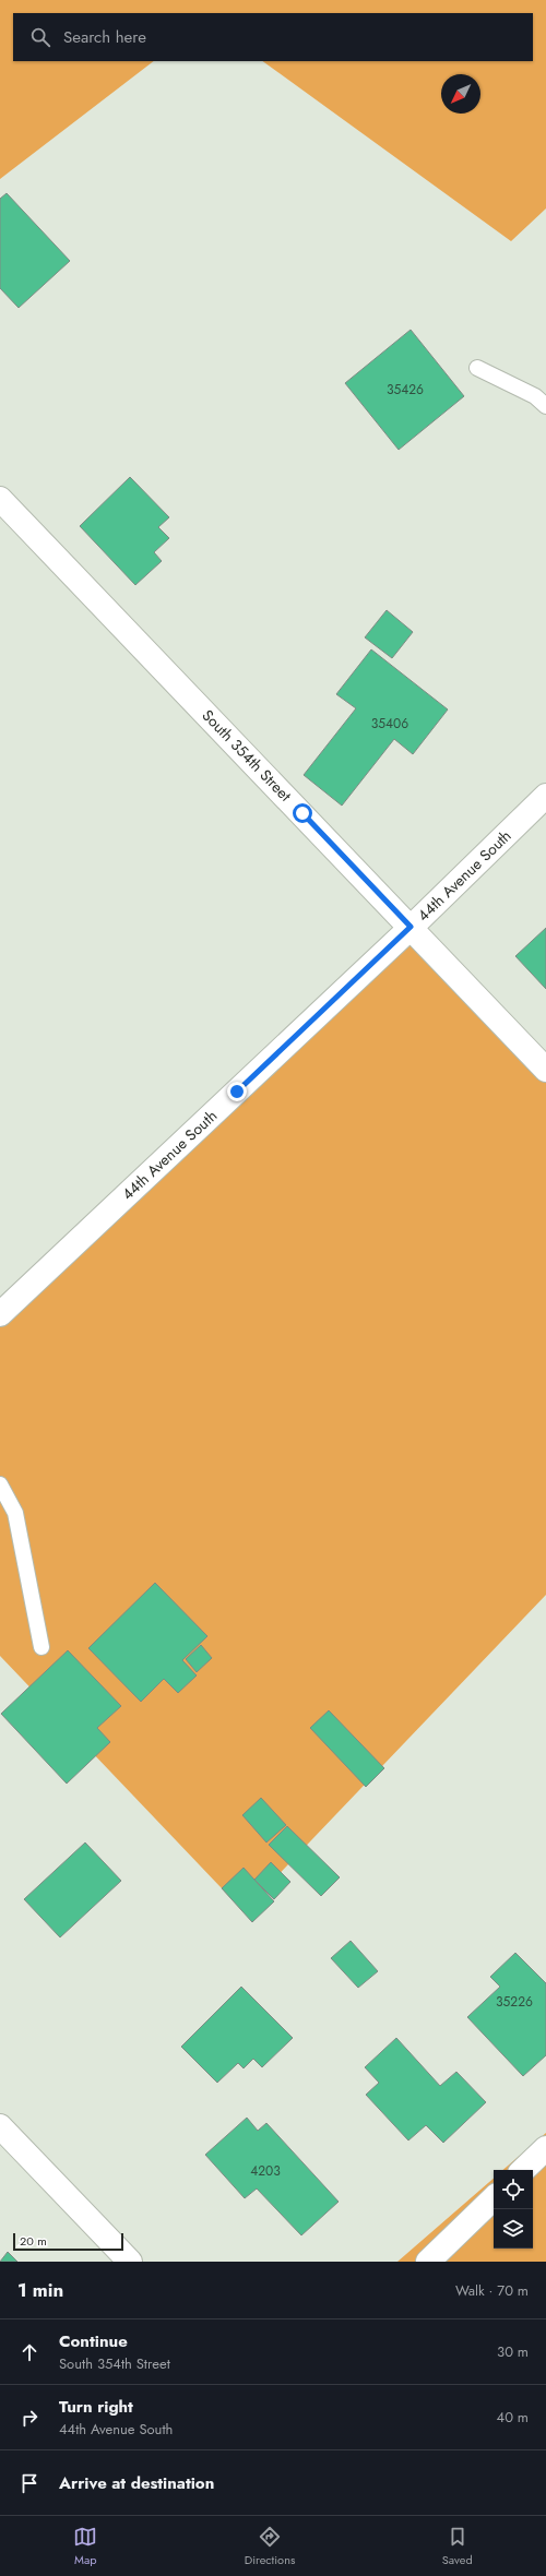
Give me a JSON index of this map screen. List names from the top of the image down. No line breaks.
{"streets":{"street":["South 354th Street","44th Avenue South"]},"crossings":[["South 354th Street","44th Avenue South"]],"house_numbers":["35426","35406","35226","4203"],"scale_bar":"20 m","north":"bottom left","page":{"search":"Search here","scale":"20 m","heading":["1 min","Walk · 70 m"],"list":[["Continue","South 354th Street","30 m"],["Turn right","44th Avenue South","40 m"],"Arrive at destination"],"nav":["Map","Directions","Saved"]}}
